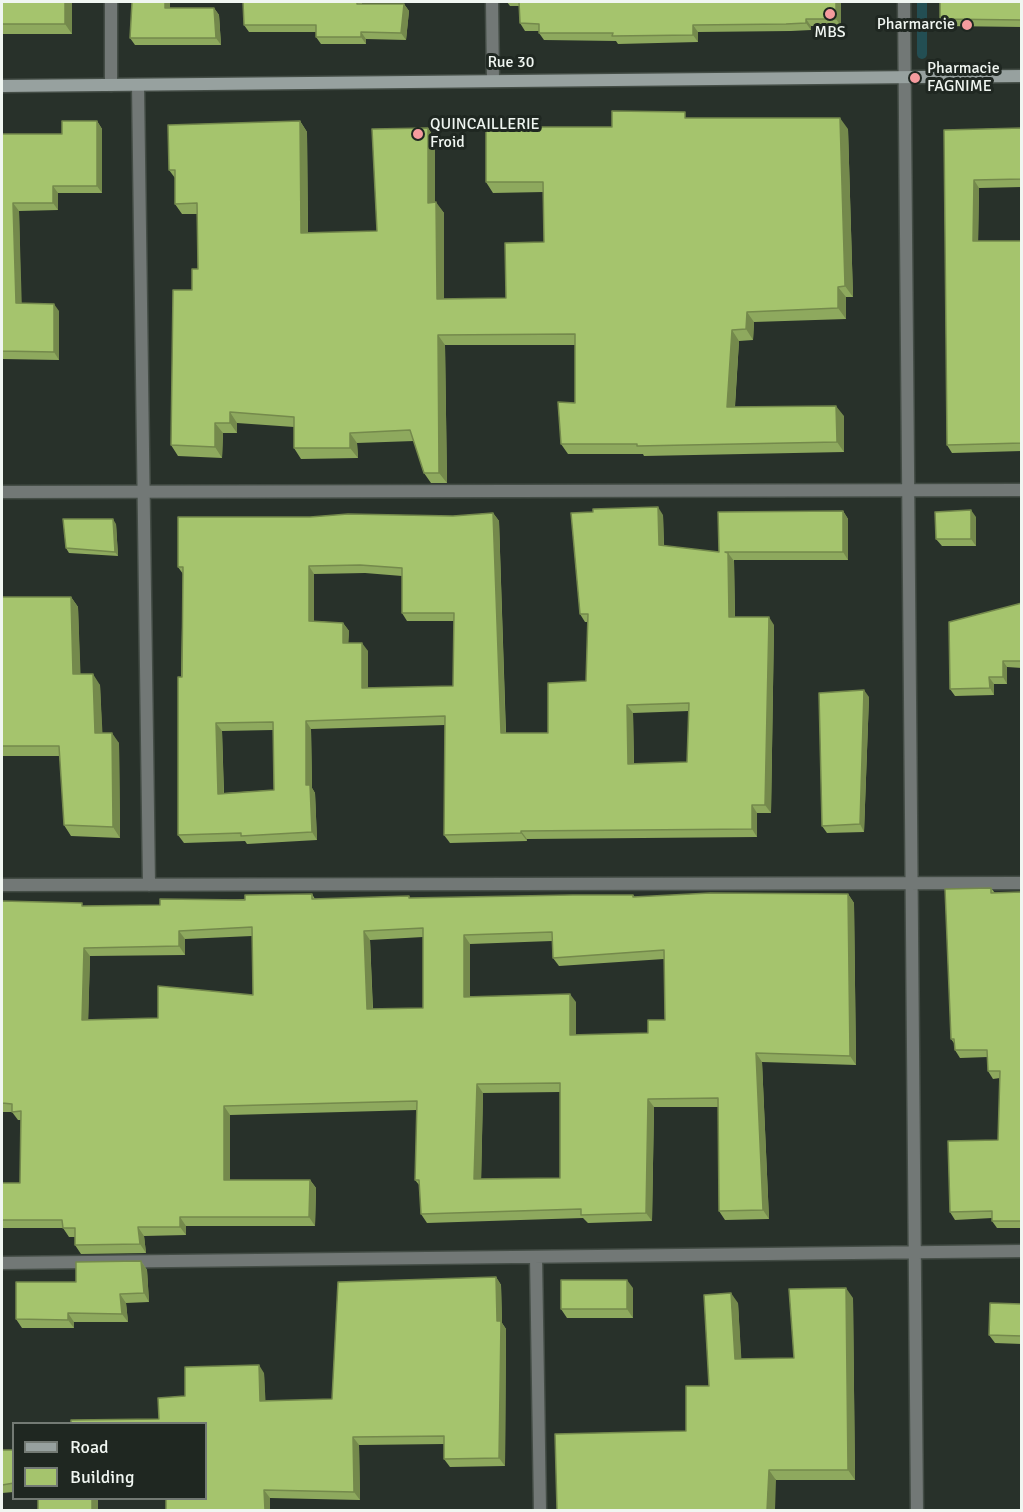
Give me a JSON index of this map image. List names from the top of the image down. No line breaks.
{"streets":{"main road":["Rue 30"]},"places":["MBS","Pharmarcie","Pharmacie FAGNIME","QUINCAILLERIE Froid"],"legend":["Road","Building"]}
